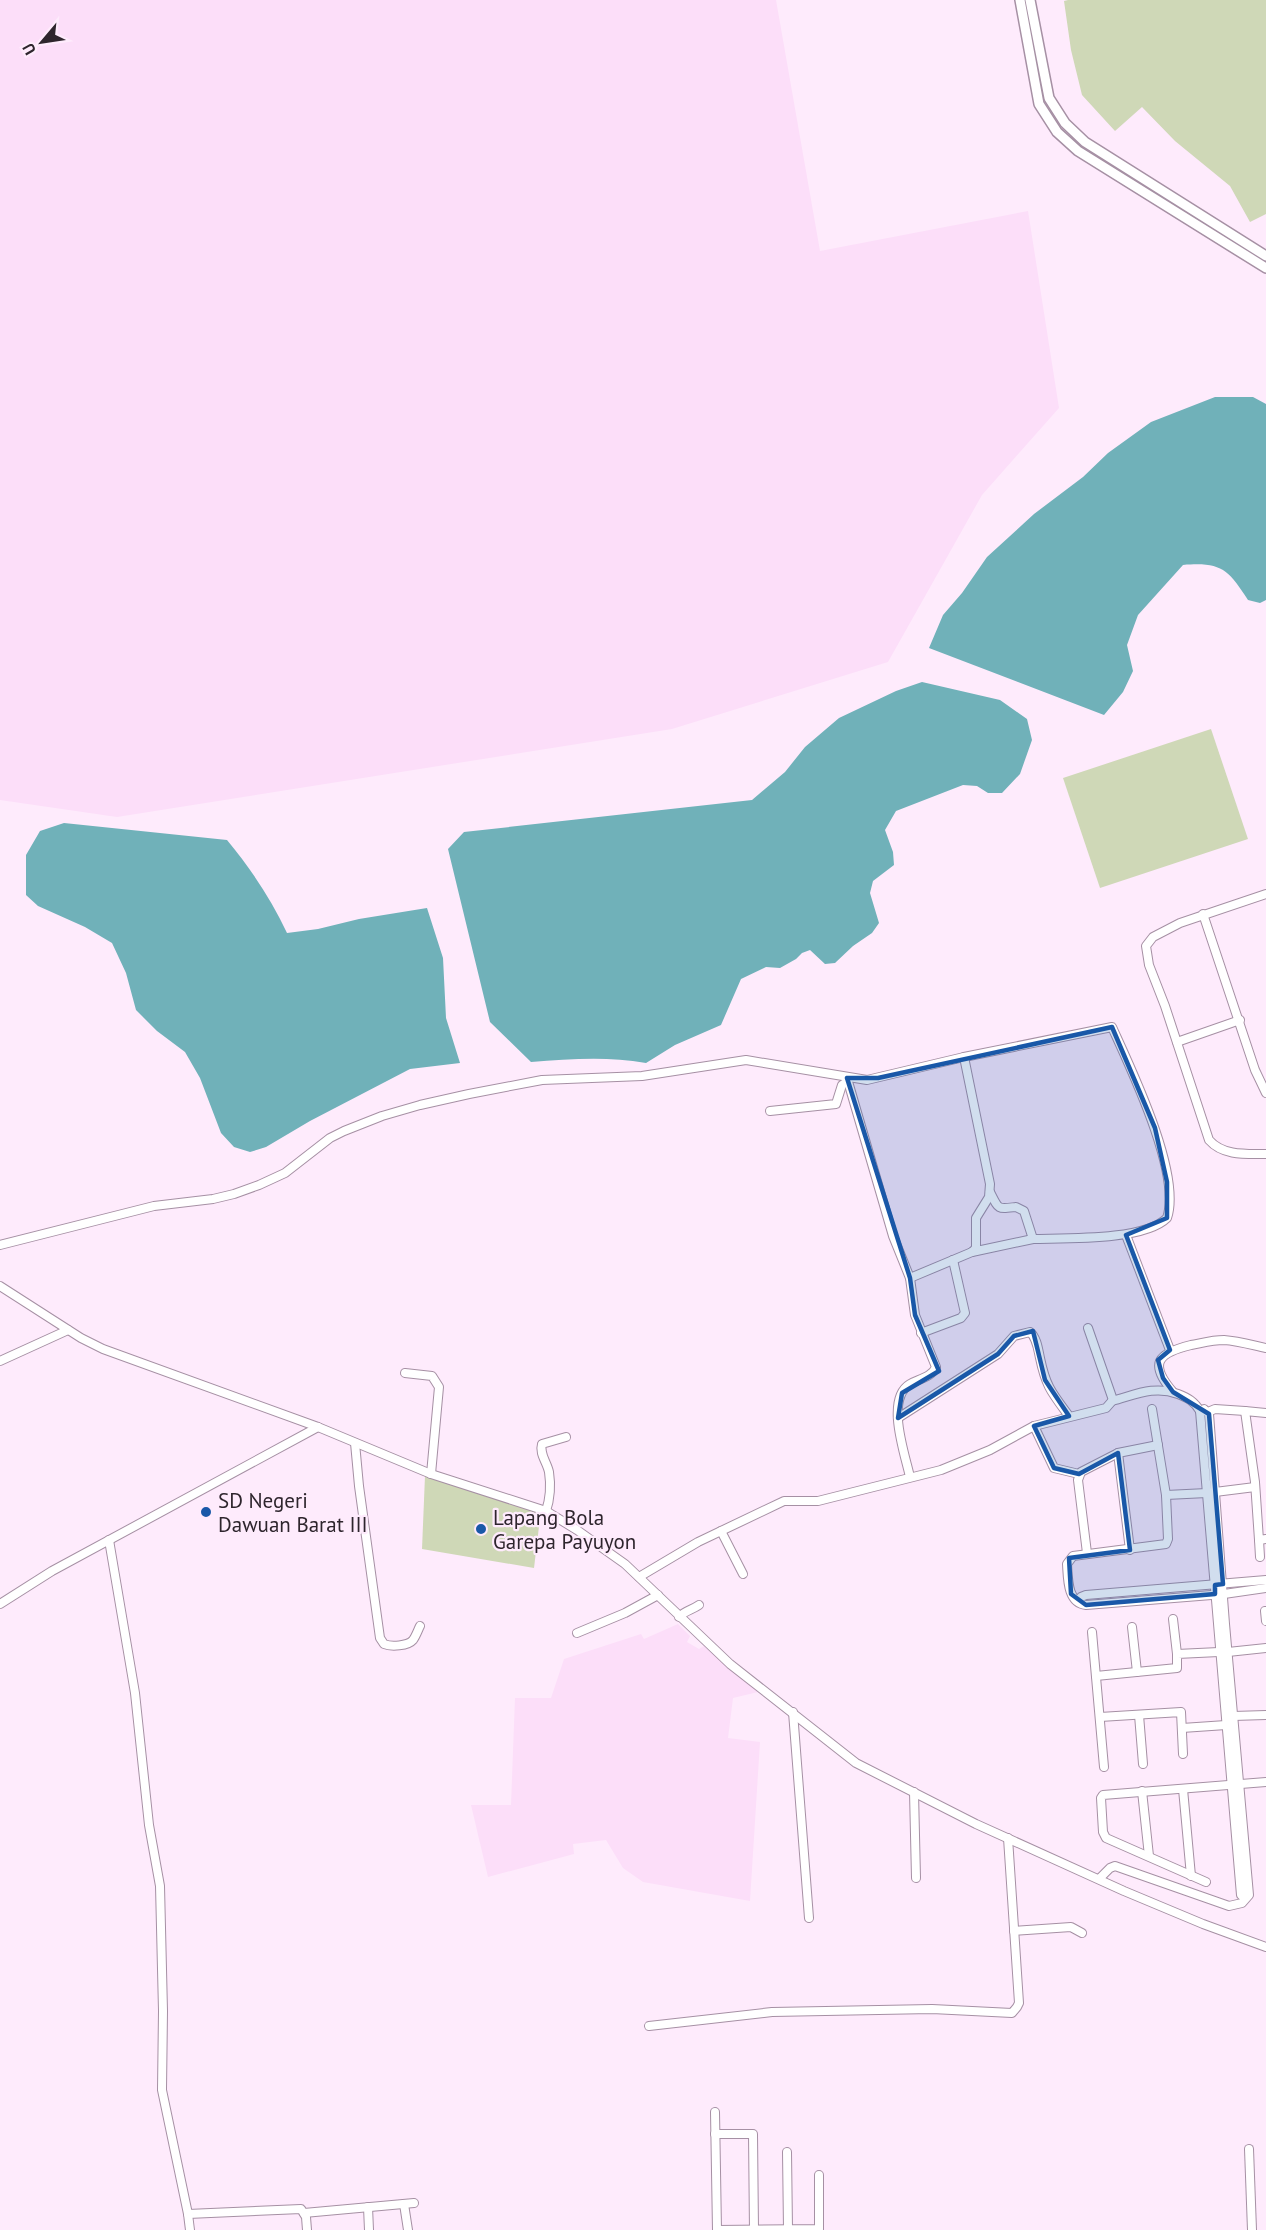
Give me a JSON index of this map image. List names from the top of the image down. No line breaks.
{"places":["SD Negeri Dawuan Barat III","Lapang Bola Garepa Payuyon"],"north":"bottom left"}
